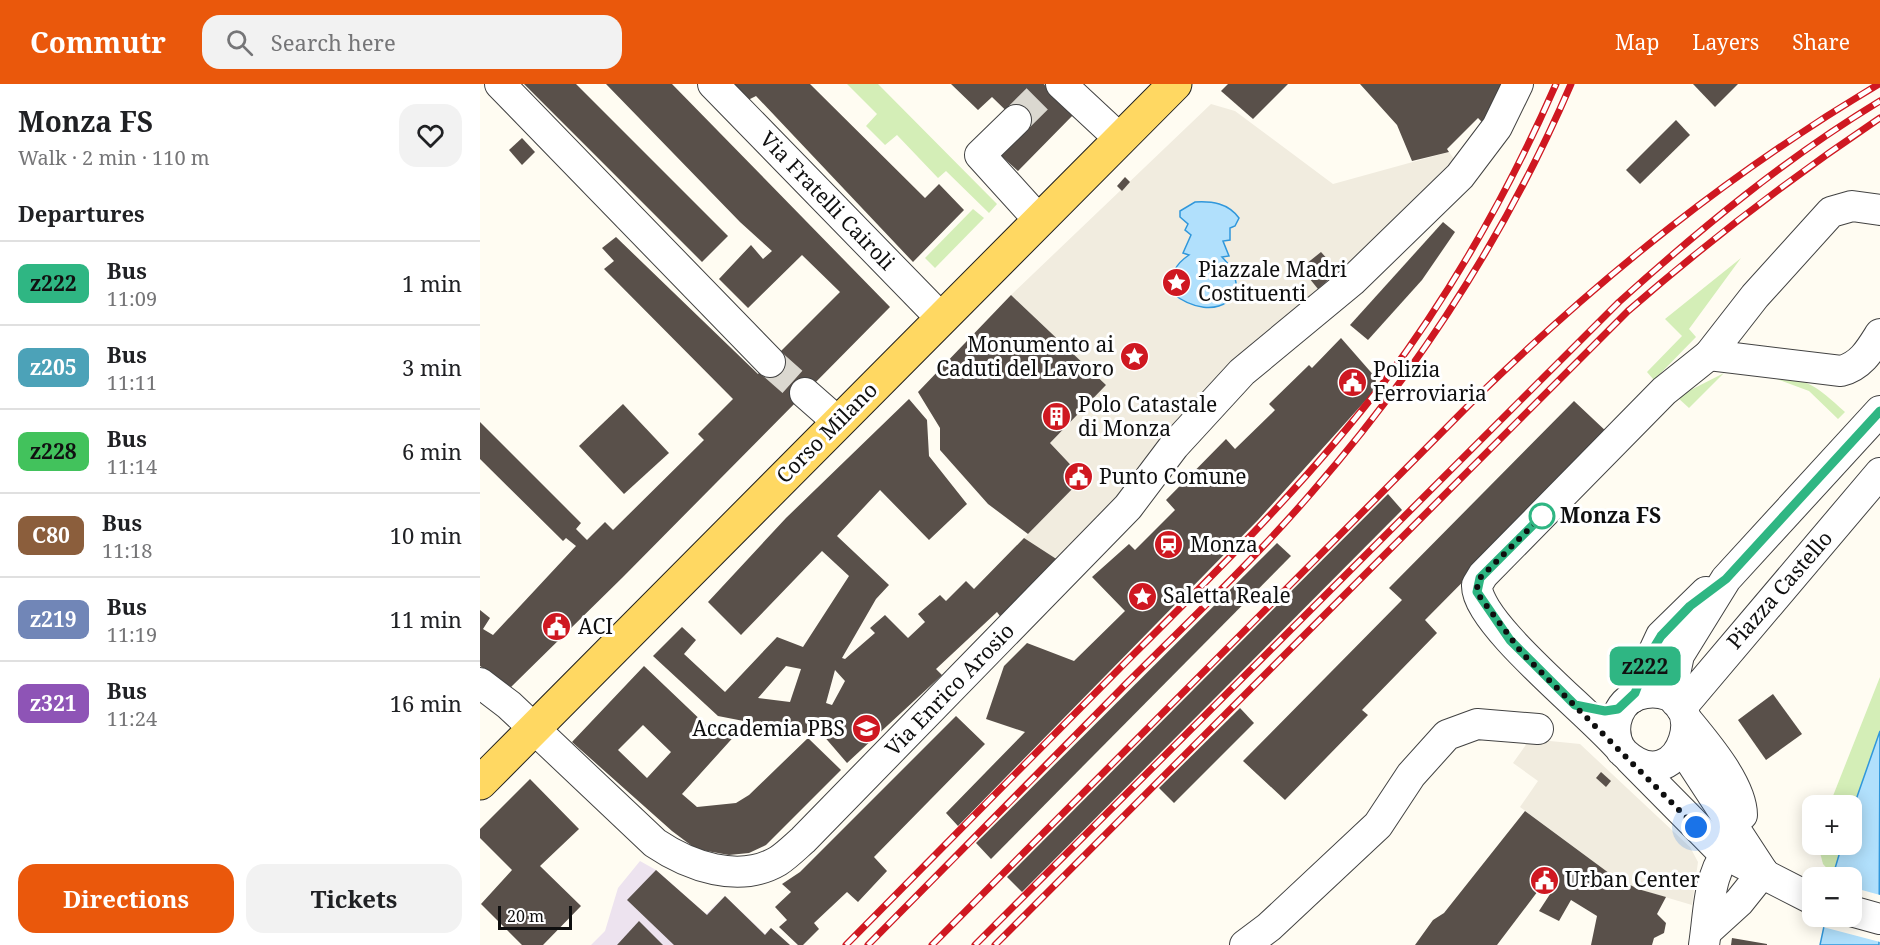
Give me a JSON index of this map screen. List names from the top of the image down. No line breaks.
{"streets":{"main road":["Corso Milano"],"street":["Via Fratelli Cairoli","Piazza Castello","Via Enrico Arosio"]},"crossings":[["Via Fratelli Cairoli","Corso Milano"],["Corso Milano","Via Enrico Arosio"]],"places":{"place":["Piazzale Madri Costituenti","Monumento ai Caduti del Lavoro","Saletta Reale"],"public building":["Polizia Ferroviaria","Punto Comune","ACI","Urban Center"],"building":["Polo Catastale di Monza"],"other":["Monza FS"],"station":["Monza"],"school or university":["Accademia PBS"]},"lines":["bus line z222"],"scale_bar":"20 m","page":{"header":"Commutr","search":"Search here","nav":["Map","Layers","Share"],"heading":[["Monza FS","Walk · 2 min · 110 m"],"Departures"],"on_map":"z222","list":[{"mark":"z222","name":"Bus","note":"11:09","value":"1 min"},{"mark":"z205","name":"Bus","note":"11:11","value":"3 min"},{"mark":"z228","name":"Bus","note":"11:14","value":"6 min"},{"mark":"C80","name":"Bus","note":"11:18","value":"10 min"},{"mark":"z219","name":"Bus","note":"11:19","value":"11 min"},{"mark":"z321","name":"Bus","note":"11:24","value":"16 min"}],"map_buttons":["+","−"],"buttons":["Directions","Tickets"],"scale":"20 m"}}
